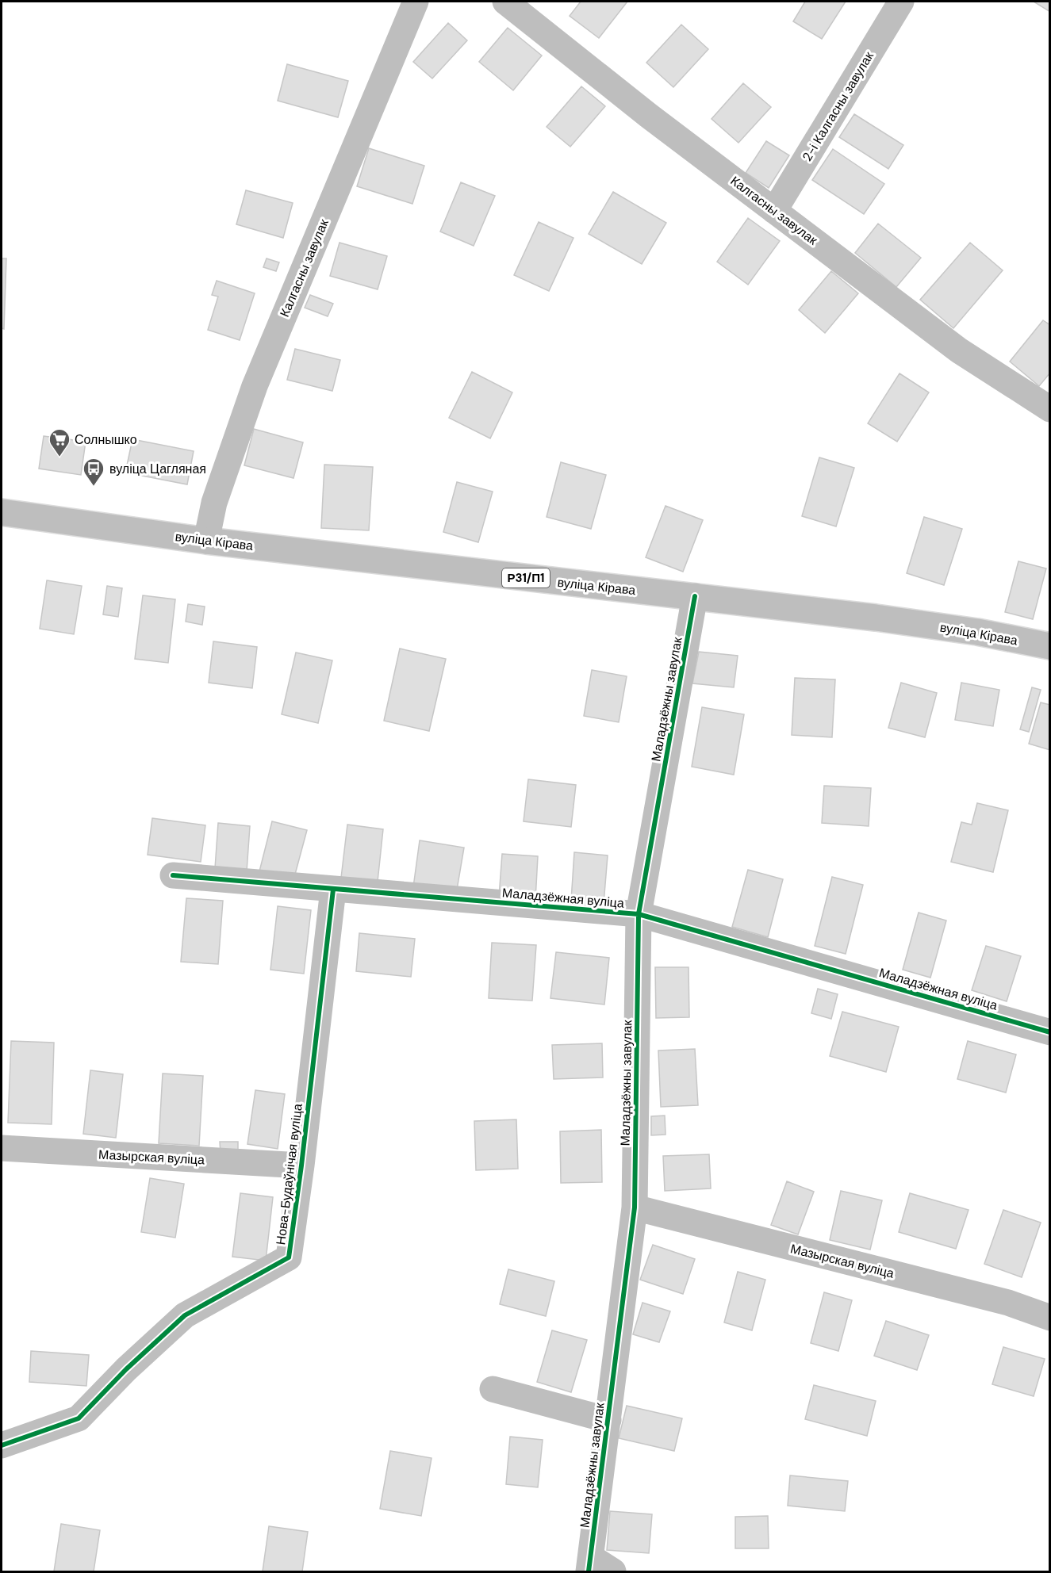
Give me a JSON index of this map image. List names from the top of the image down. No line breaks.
{"streets":{"street":["2-і Калгасны завулак","Калгасны завулак","вуліца Кірава","Р31/П1","Маладзёжны завулак","Маладзёжная вуліца","Мазырская вуліца","Нова-Будаўнічая вуліца"]},"crossings":[["2-і Калгасны завулак","Калгасны завулак"],["Калгасны завулак","вуліца Кірава"],["вуліца Кірава","Маладзёжны завулак"],["Маладзёжны завулак","Маладзёжная вуліца"],["Маладзёжны завулак","Мазырская вуліца"],["Маладзёжная вуліца","Нова-Будаўнічая вуліца"],["Мазырская вуліца","Нова-Будаўнічая вуліца"]],"places":{"supermarket":["Солнышко"],"bus stop":["вуліца Цагляная"]}}
